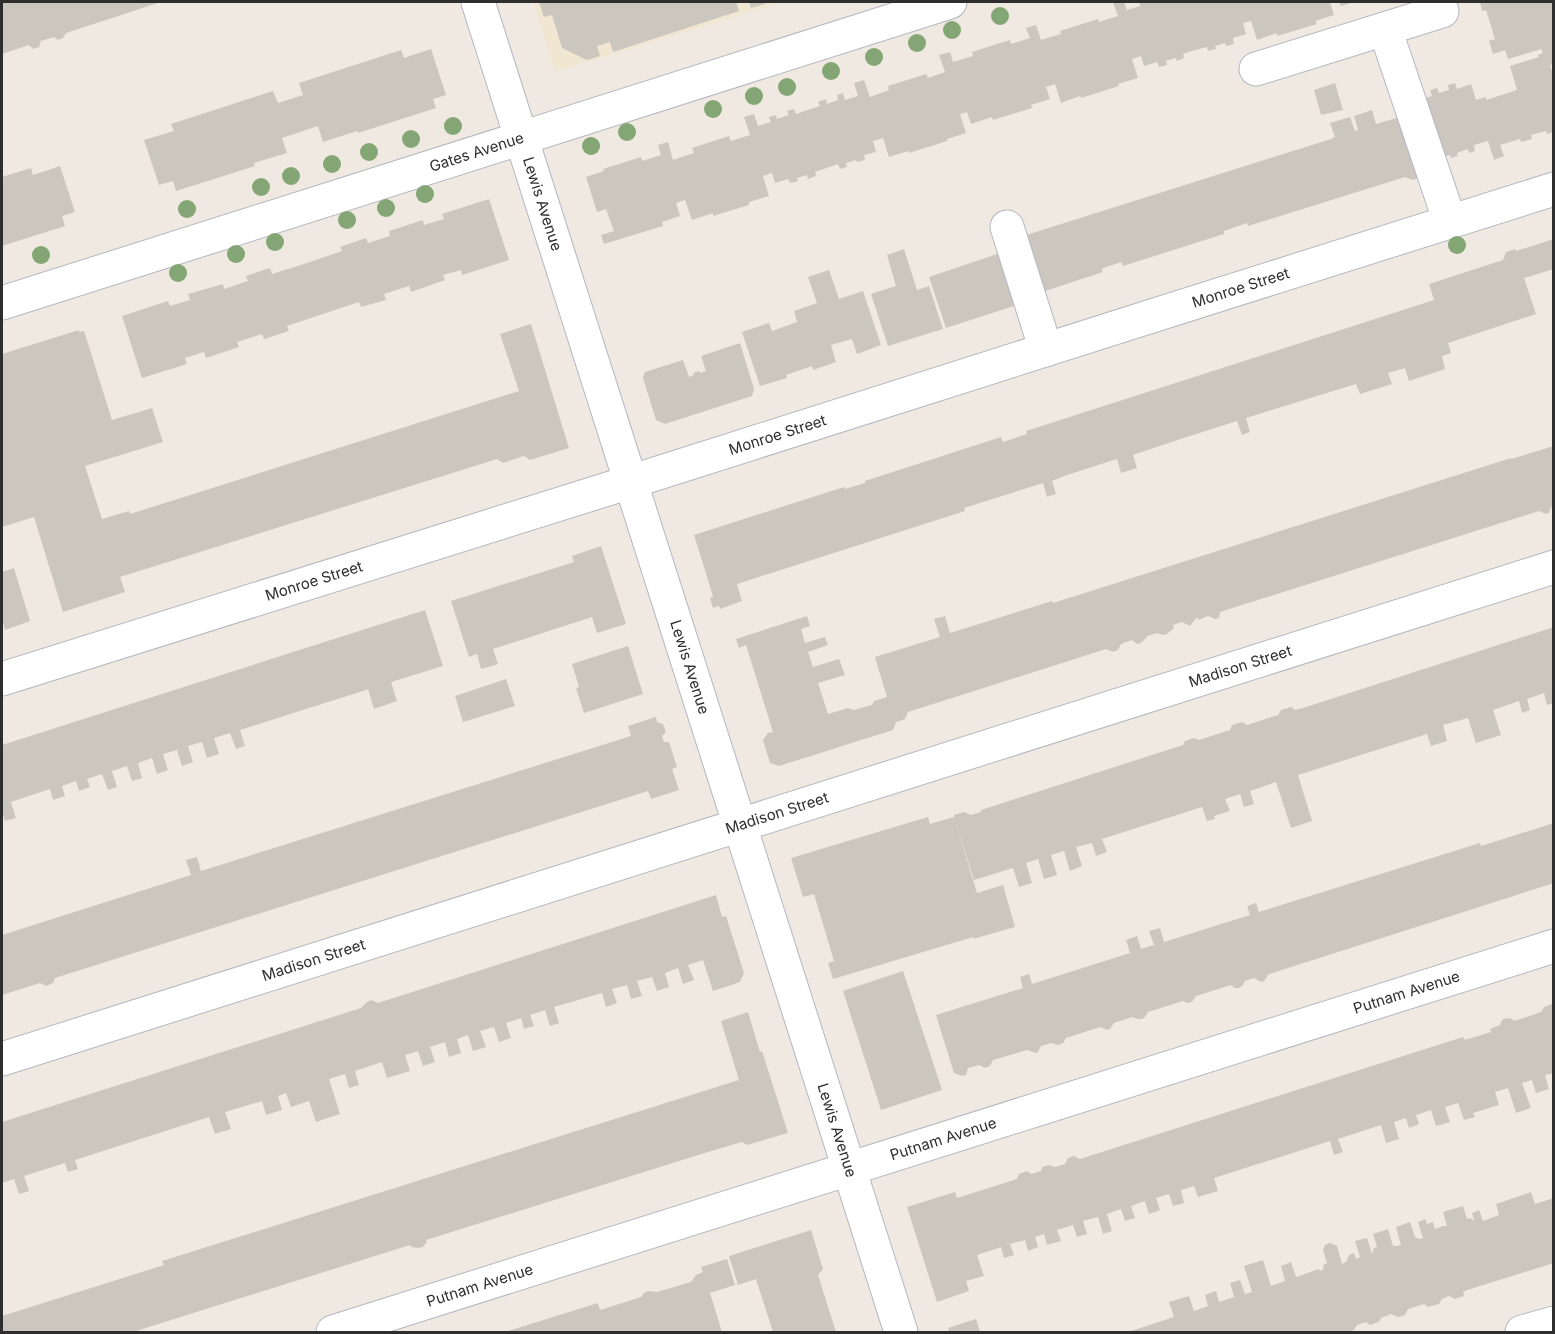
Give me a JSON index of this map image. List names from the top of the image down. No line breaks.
{"streets":{"street":["Gates Avenue","Lewis Avenue","Monroe Street","Madison Street","Putnam Avenue"]},"crossings":[["Gates Avenue","Lewis Avenue"],["Lewis Avenue","Monroe Street"],["Lewis Avenue","Madison Street"],["Lewis Avenue","Putnam Avenue"]]}
